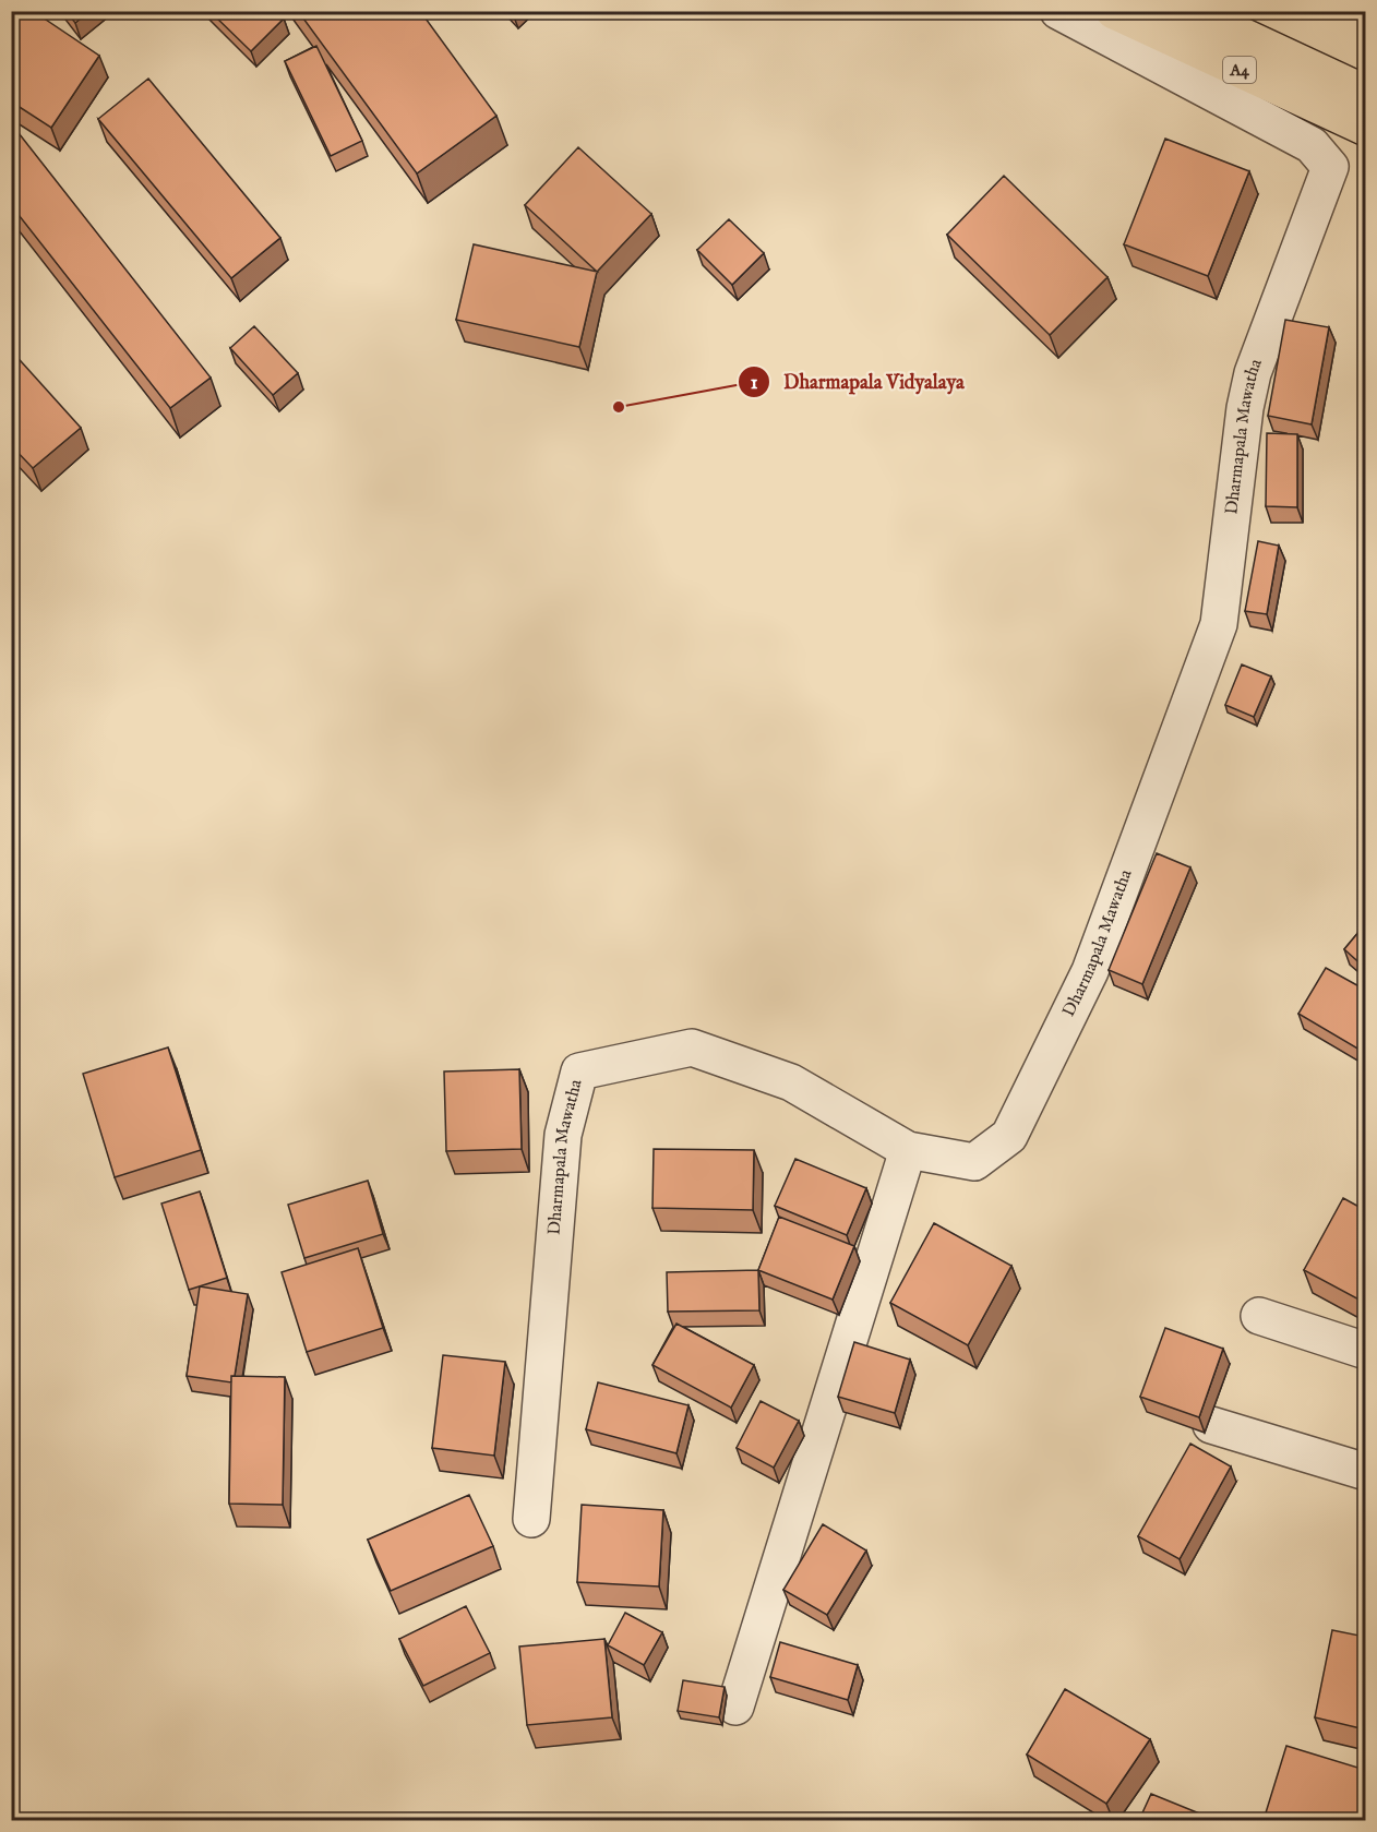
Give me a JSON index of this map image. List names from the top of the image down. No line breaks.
{"streets":{"highway":["A4"],"street":["Dharmapala Mawatha"]},"places":["Dharmapala Vidyalaya"]}
